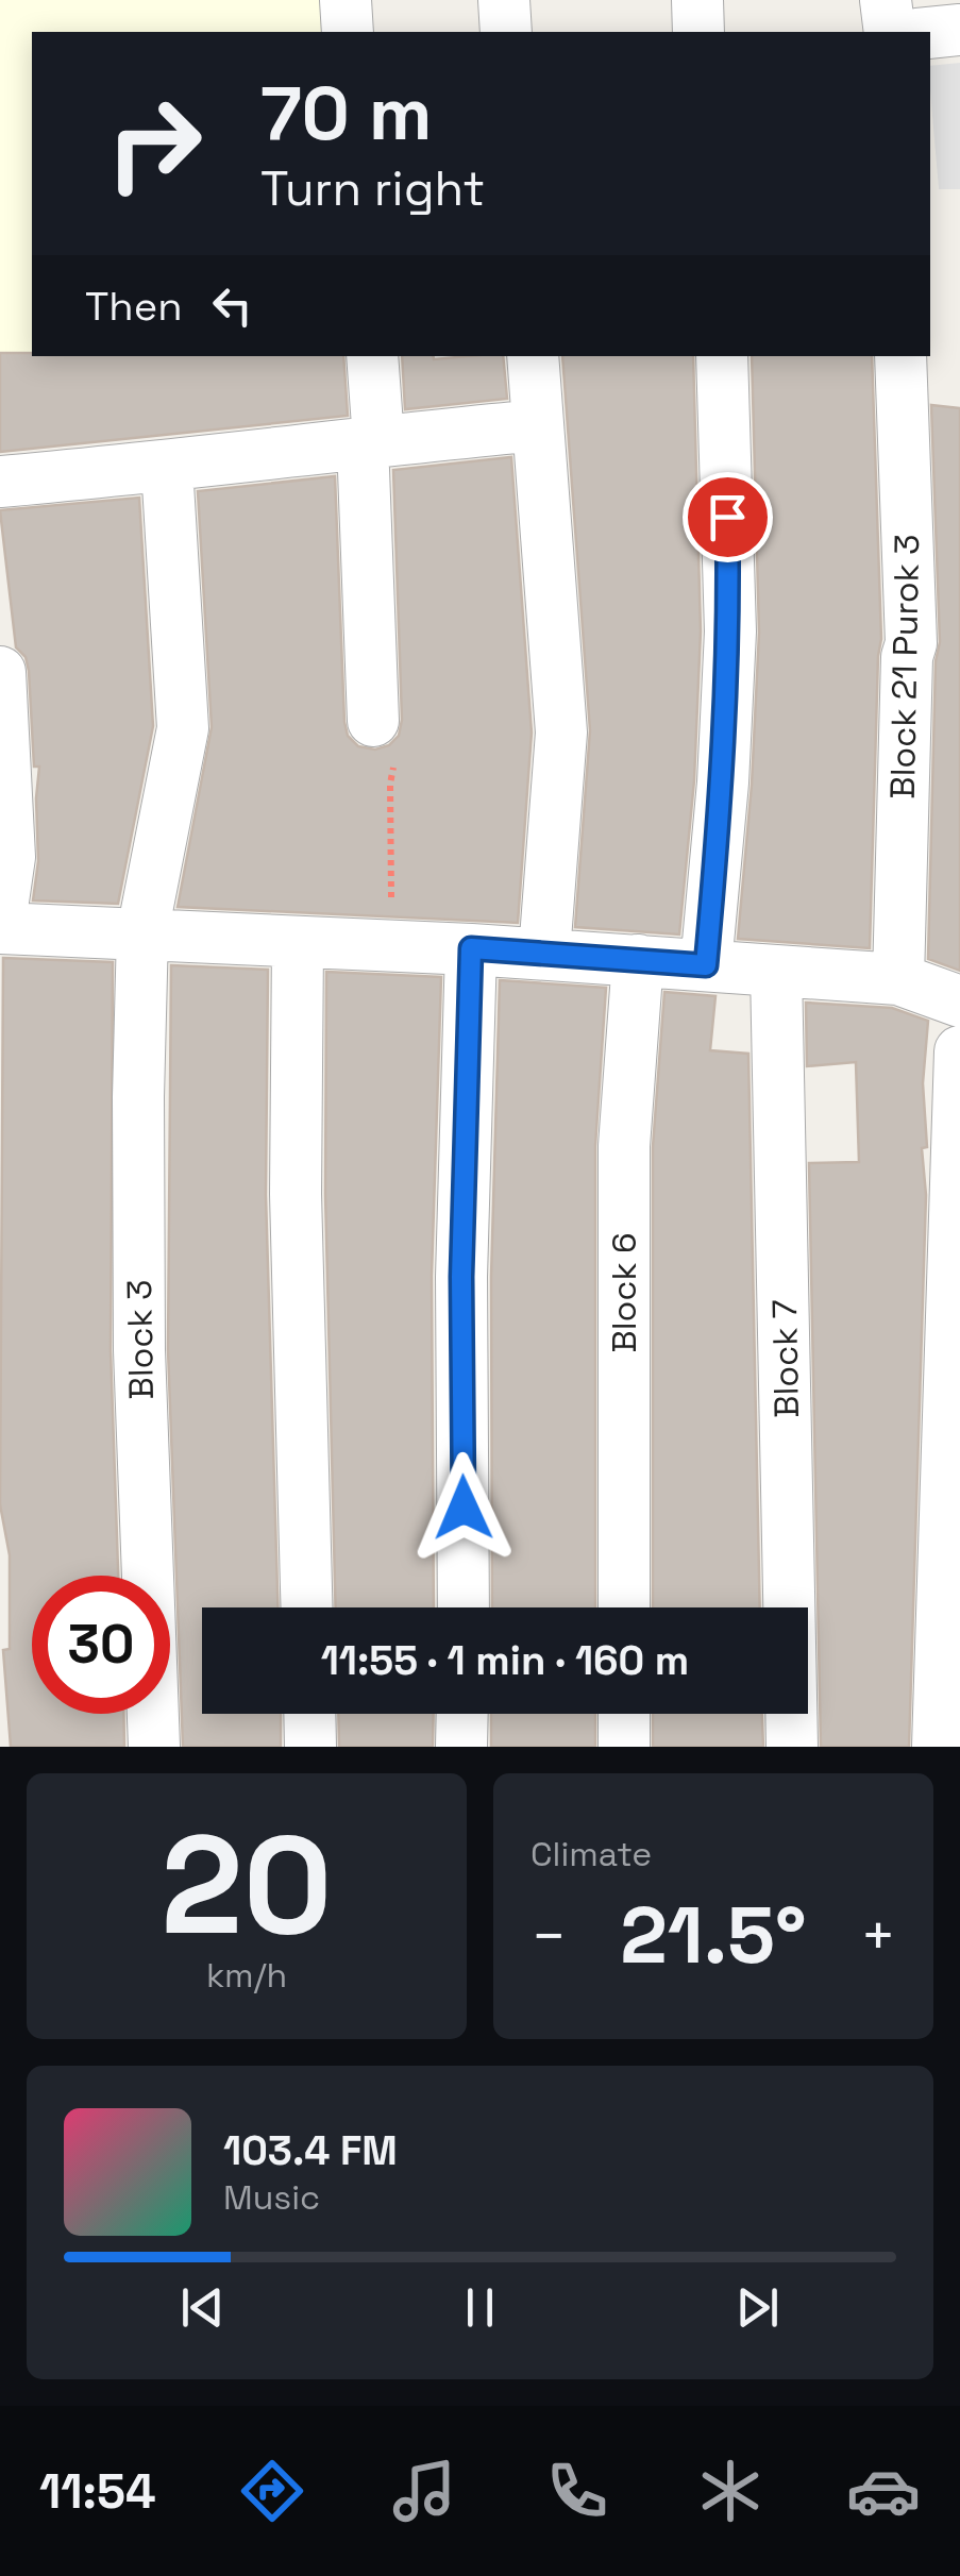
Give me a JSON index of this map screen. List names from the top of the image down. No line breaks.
{"streets":{"street":["Block 21 Purok 3","Block 6","Block 3","Block 7"]},"page":{"turn":["70 m","Turn right"],"then":"Then","limit":"30","trip":"11:55 · 1 min · 160 m","tile":[["20","km/h"],"Climate"],"heat":["−","21.5°","+"],"song":["103.4 FM","Music"],"tabs":"11:54"}}
